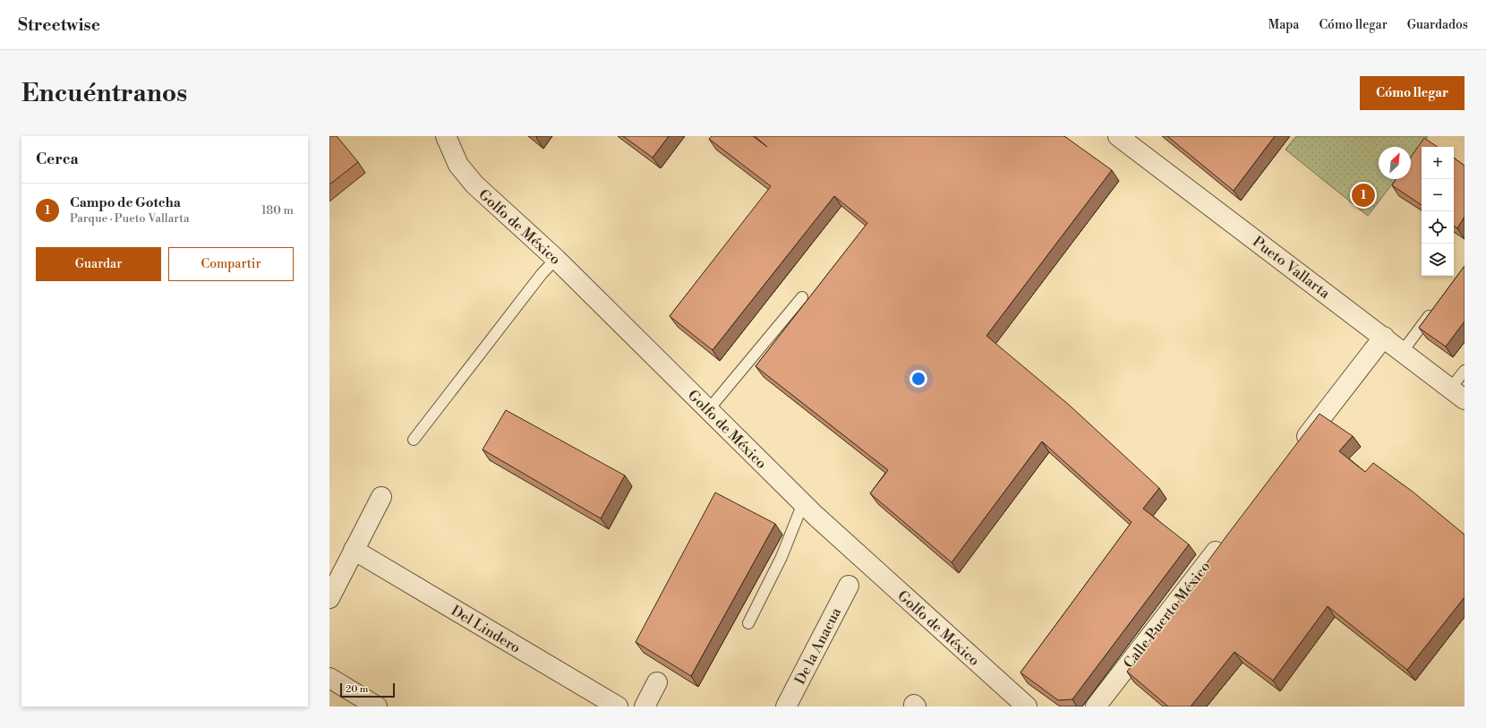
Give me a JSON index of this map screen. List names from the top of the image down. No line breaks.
{"streets":{"street":["Golfo de México","Pueto Vallarta","Calle Puerto México","Del Lindero","De la Anacua"]},"scale_bar":"20 m","north":"top right","page":{"header":"Streetwise","nav":["Mapa","Cómo llegar","Guardados"],"buttons":["Cómo llegar",["Guardar","Compartir"]],"title":"Encuéntranos","heading":"Cerca","map_buttons":["+","−"],"pins":"1","list":[{"mark":"1","name":"Campo de Gotcha","note":"Parque · Pueto Vallarta","value":"180 m"}],"scale":"20 m"}}
